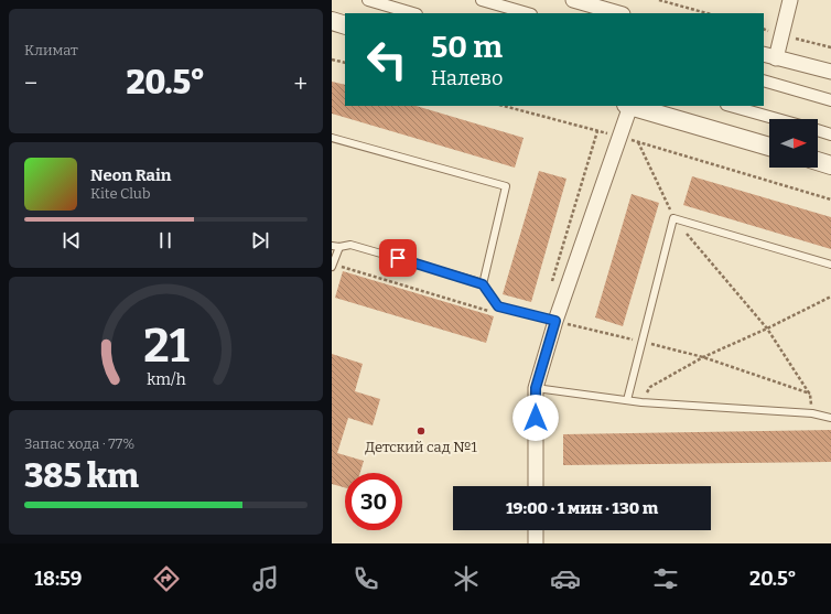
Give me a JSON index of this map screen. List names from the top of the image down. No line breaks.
{"places":["Детский сад №1"],"north":"right","page":{"tile":["Климат",["Запас хода · 77%","385 km"]],"turn":["50 m","Налево"],"heat":["−","20.5°","+"],"song":["Neon Rain","Kite Club"],"limit":"30","trip":"19:00 · 1 мин · 130 m","tabs":["18:59","20.5°"],"gauge":["21","km/h"]}}
